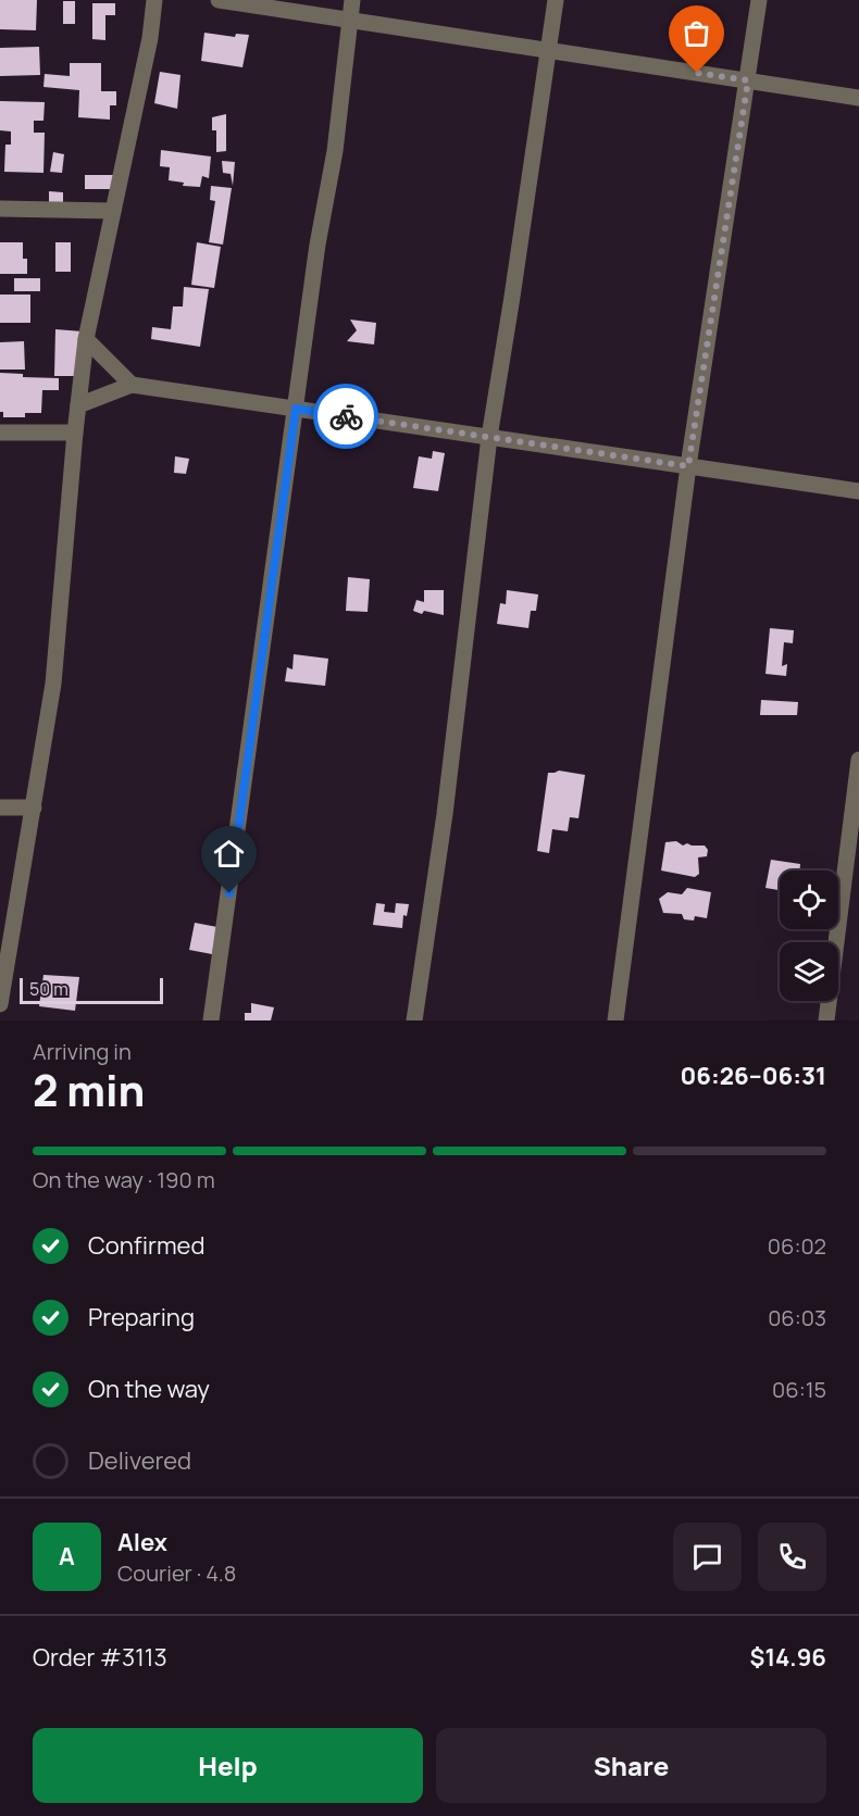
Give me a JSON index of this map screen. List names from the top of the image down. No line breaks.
{"scale_bar":"50 m","page":{"scale":"50 m","heading":["2 min","Arriving in","06:26–06:31"],"panel":["Alex","Courier · 4.8","Order #3113","$14.96"],"bar":"On the way · 190 m","list":[["Confirmed","06:02"],["Preparing","06:03"],["On the way","06:15"],"Delivered"],"round":"A","buttons":["Help","Share"]}}
